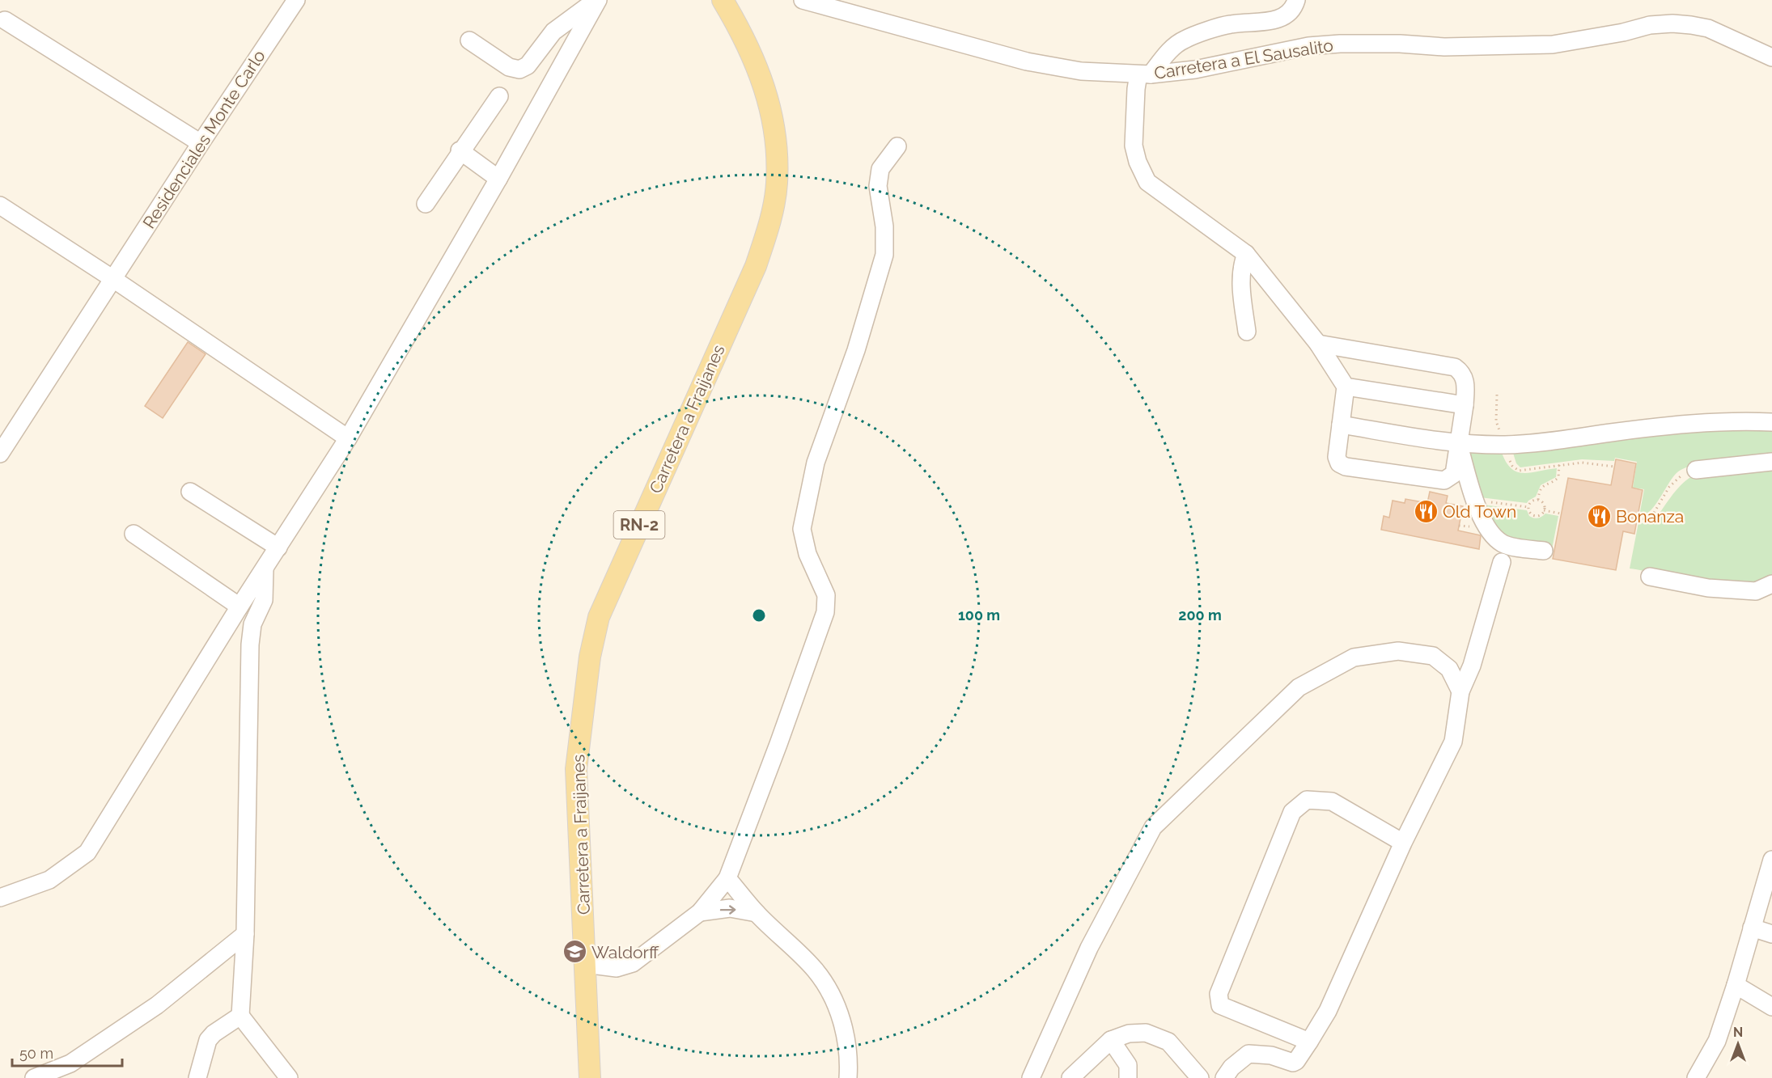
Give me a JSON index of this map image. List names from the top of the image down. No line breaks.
{"streets":{"main road":["Carretera a Fraijanes","RN-2"],"street":["Carretera a El Sausalito","Residenciales Monte Carlo"]},"places":{"restaurant":["Old Town","Bonanza"],"school or university":["Waldorff"]},"scale_bar":"50 m","north":"top","rings":["100 m","200 m"]}
